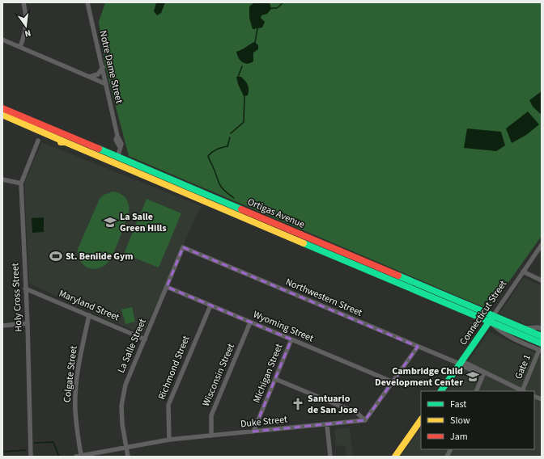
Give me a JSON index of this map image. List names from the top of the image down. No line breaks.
{"streets":{"main road":["Ortigas Avenue","Connecticut Street"],"street":["Notre Dame Street","Holy Cross Street","Northwestern Street","Maryland Street","Wyoming Street","La Salle Street","Gate 1","Richmond Street","Michigan Street","Colgate Street","Wisconsin Street","Duke Street"]},"crossings":[["Notre Dame Street","Ortigas Avenue"],["Ortigas Avenue","Connecticut Street"],["Holy Cross Street","Maryland Street"],["Northwestern Street","Connecticut Street"],["Northwestern Street","La Salle Street"],["Northwestern Street","Gate 1"],["Maryland Street","La Salle Street"],["Maryland Street","Colgate Street"],["Wyoming Street","La Salle Street"],["Wyoming Street","Richmond Street"],["Wyoming Street","Michigan Street"],["Wyoming Street","Wisconsin Street"],["La Salle Street","Duke Street"],["Richmond Street","Duke Street"],["Michigan Street","Duke Street"],["Colgate Street","Duke Street"],["Wisconsin Street","Duke Street"]],"places":{"school or university":["La Salle Green Hills","Cambridge Child Development Center"],"sports":["St. Benilde Gym"],"church":["Santuario de San Jose"]},"legend":["Fast","Slow","Jam"],"north":"bottom"}
